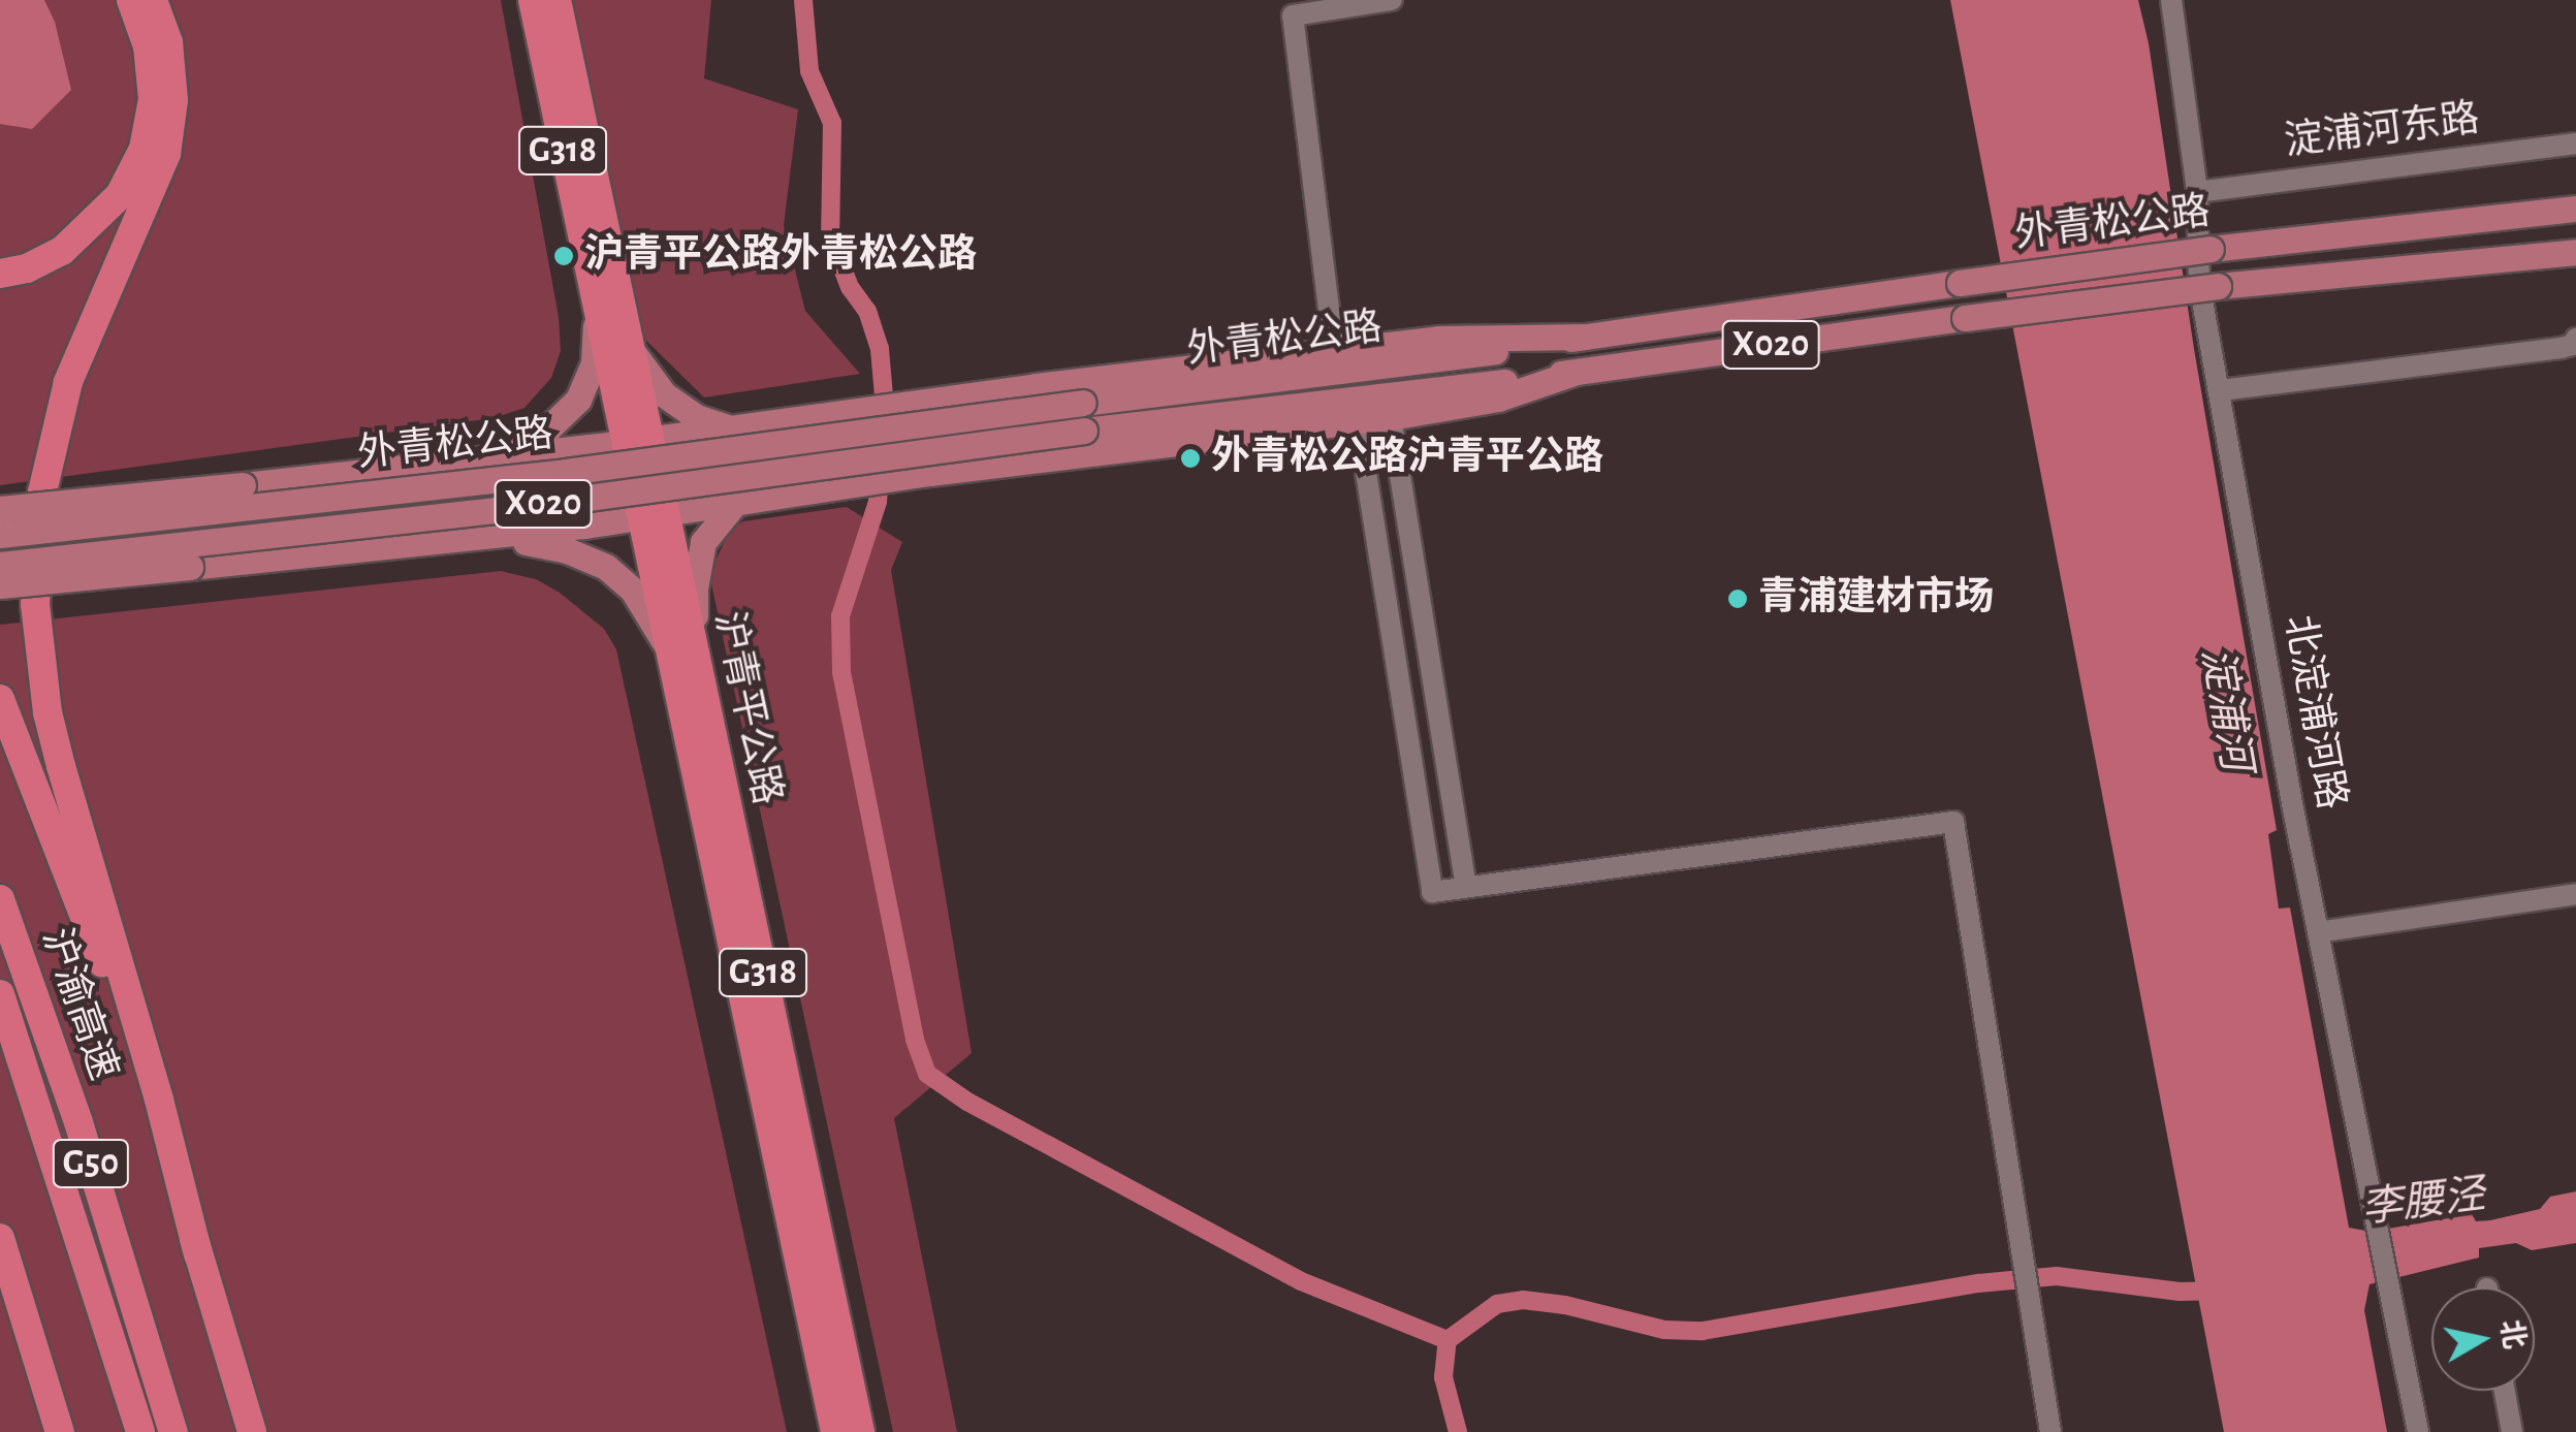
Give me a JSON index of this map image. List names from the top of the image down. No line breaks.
{"streets":{"highway":["G318","沪青平公路","沪渝高速","G50"],"main road":["外青松公路","X020"],"street":["淀浦河东路","北淀浦河路"]},"crossings":[["淀浦河东路","北淀浦河路"]],"water":["淀浦河","李腰泾"],"places":["沪青平公路外青松公路","外青松公路沪青平公路","青浦建材市场"],"north":"right"}
